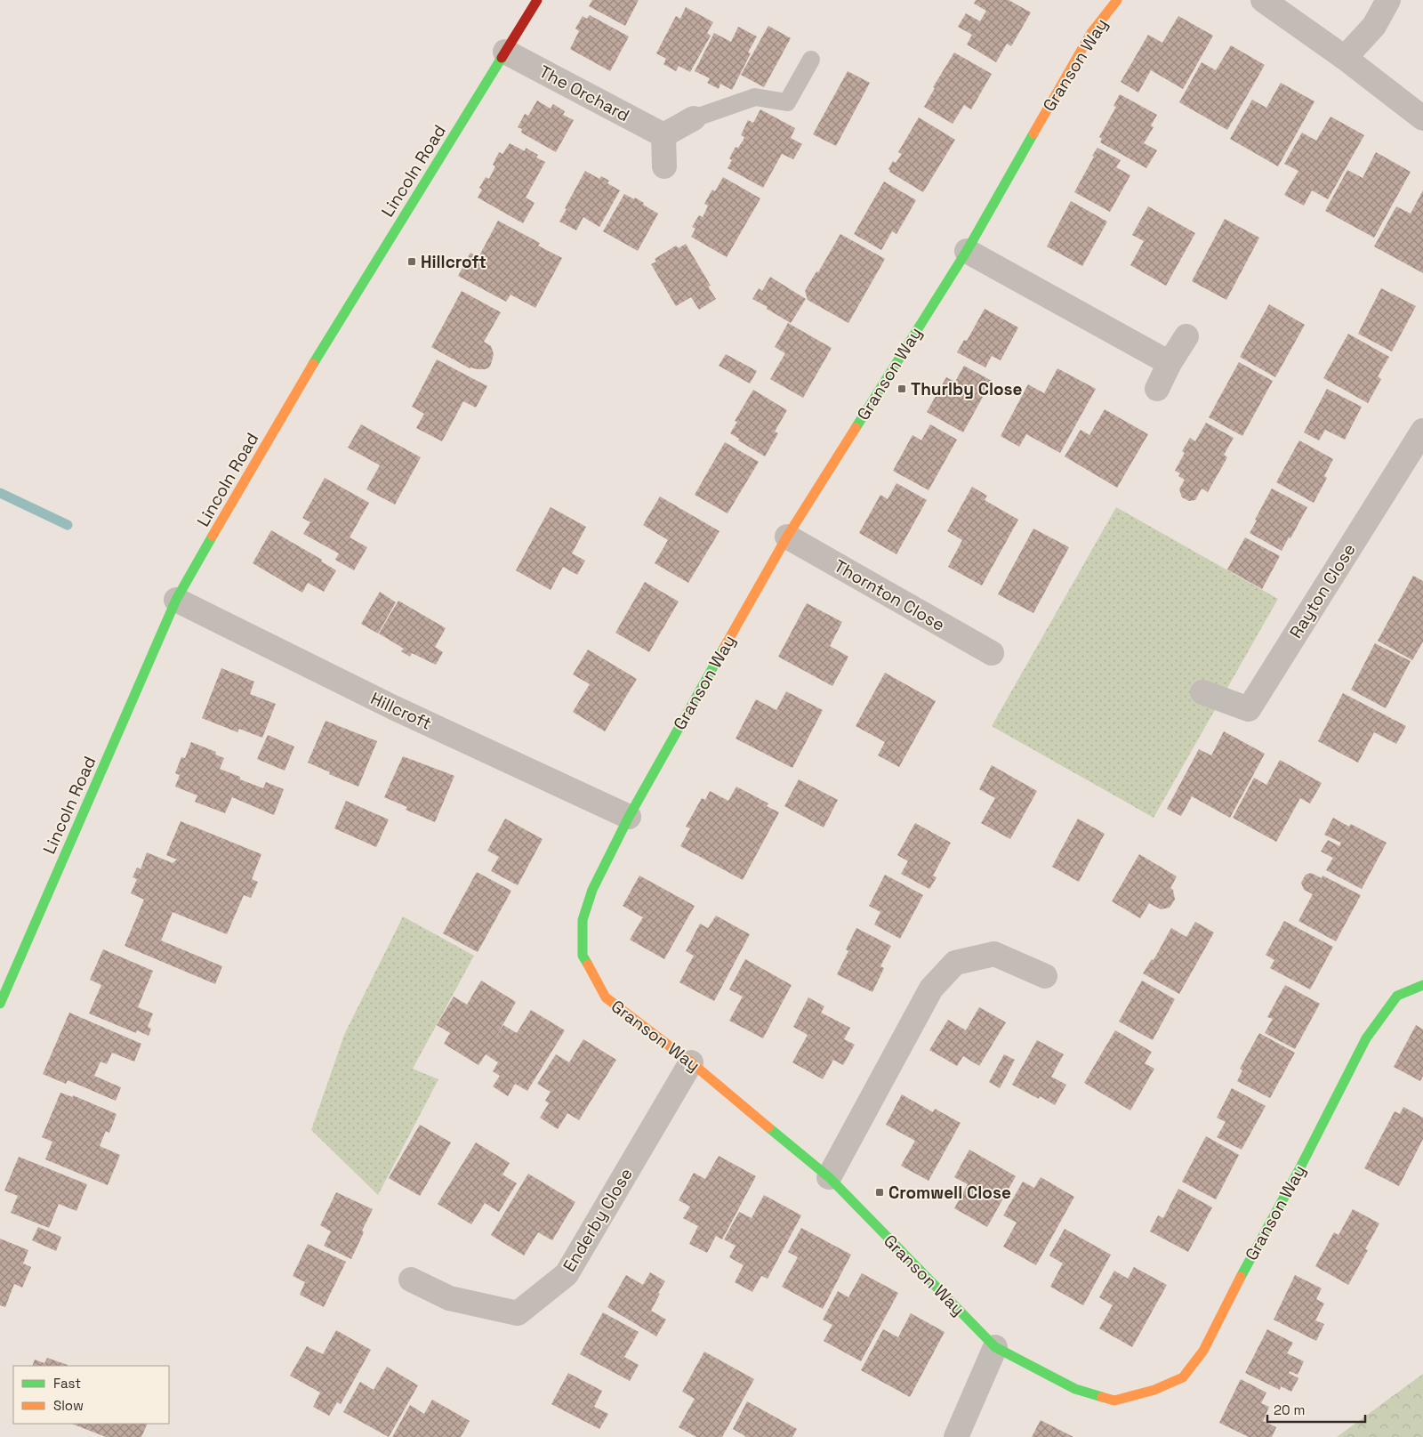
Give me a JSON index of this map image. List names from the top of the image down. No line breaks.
{"streets":{"street":["Granson Way","The Orchard","Lincoln Road","Rayton Close","Thornton Close","Hillcroft","Enderby Close"]},"crossings":[["Granson Way","Thornton Close"],["Granson Way","Hillcroft"],["Granson Way","Enderby Close"],["The Orchard","Lincoln Road"],["Lincoln Road","Hillcroft"]],"places":{"transit":["Hillcroft","Thurlby Close","Cromwell Close"]},"legend":["Fast","Slow"],"scale_bar":"20 m"}
